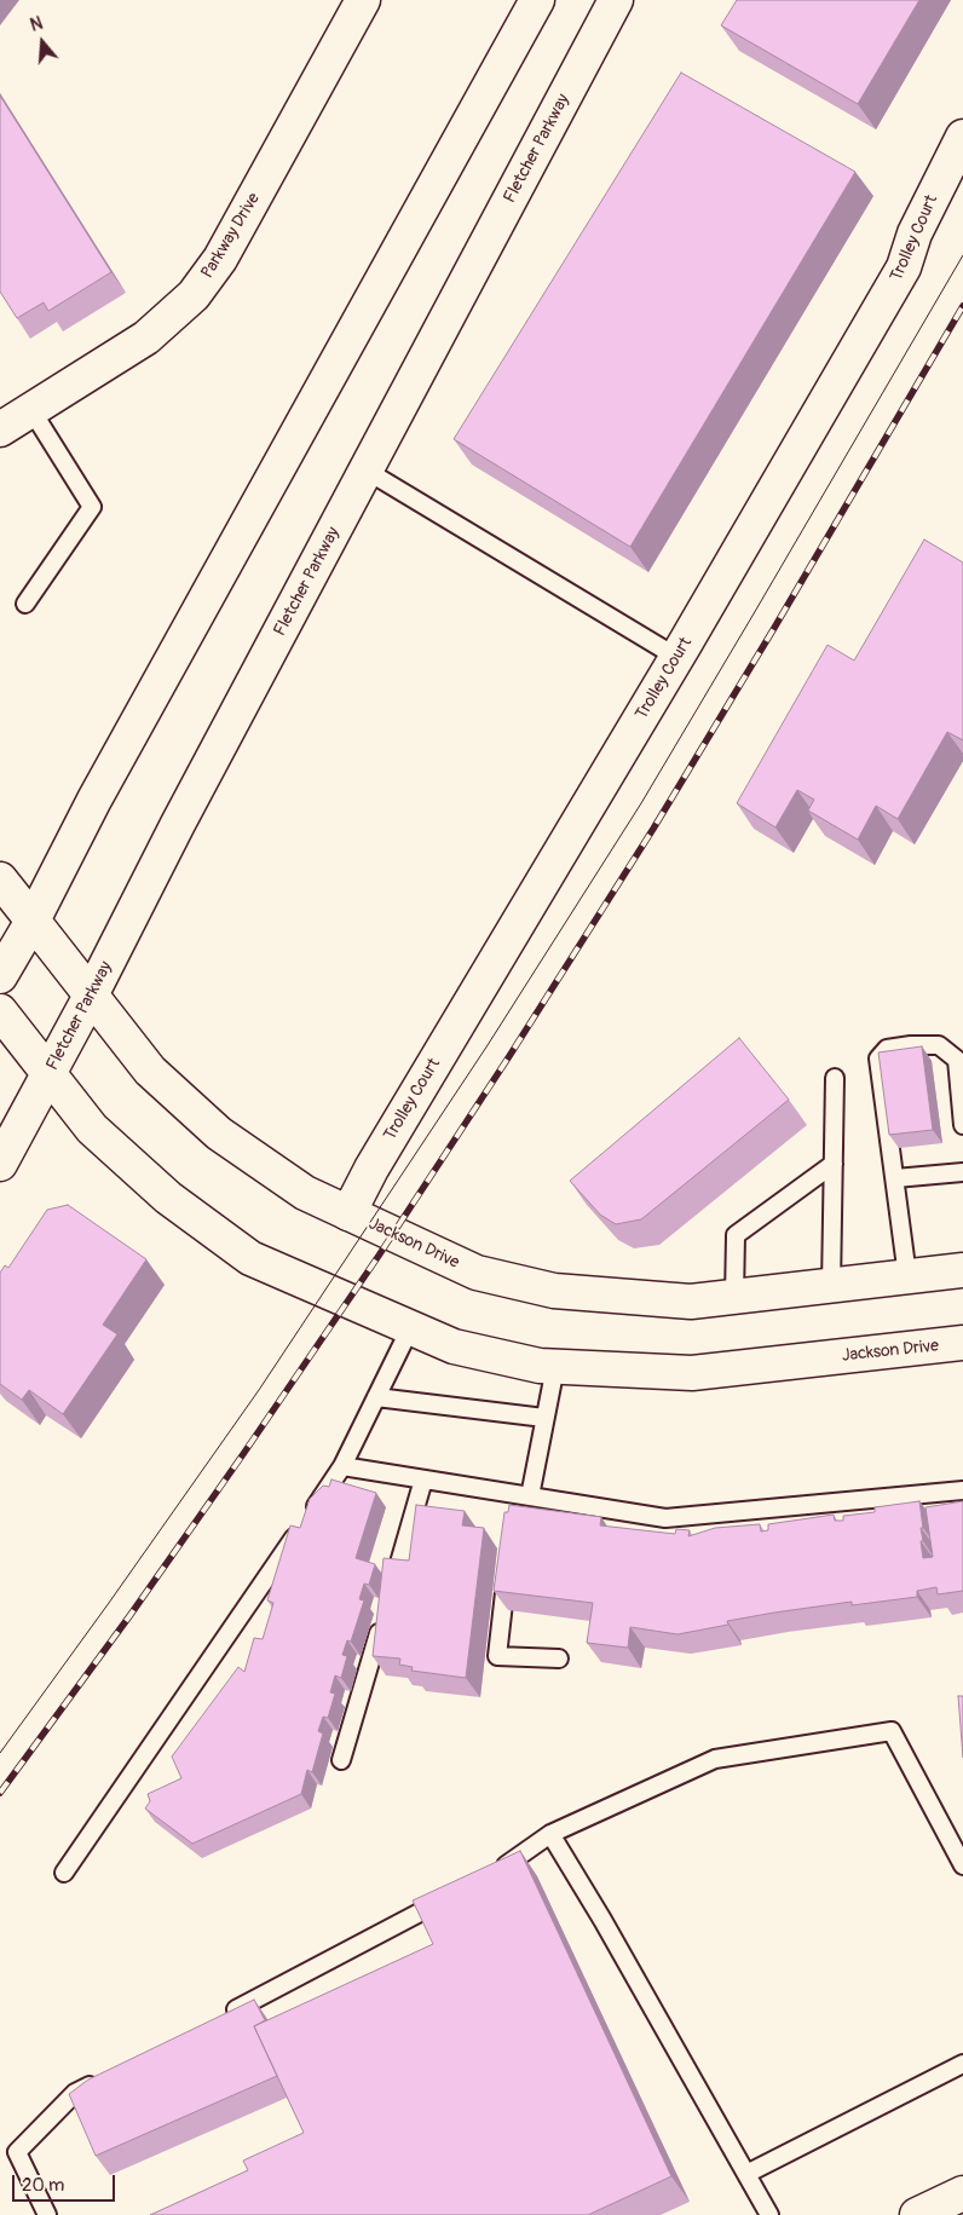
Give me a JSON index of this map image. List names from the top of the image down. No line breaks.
{"streets":{"main road":["Fletcher Parkway","Parkway Drive","Trolley Court","Jackson Drive"]},"crossings":[["Fletcher Parkway","Jackson Drive"],["Trolley Court","Jackson Drive"]],"scale_bar":"20 m","north":"top"}
